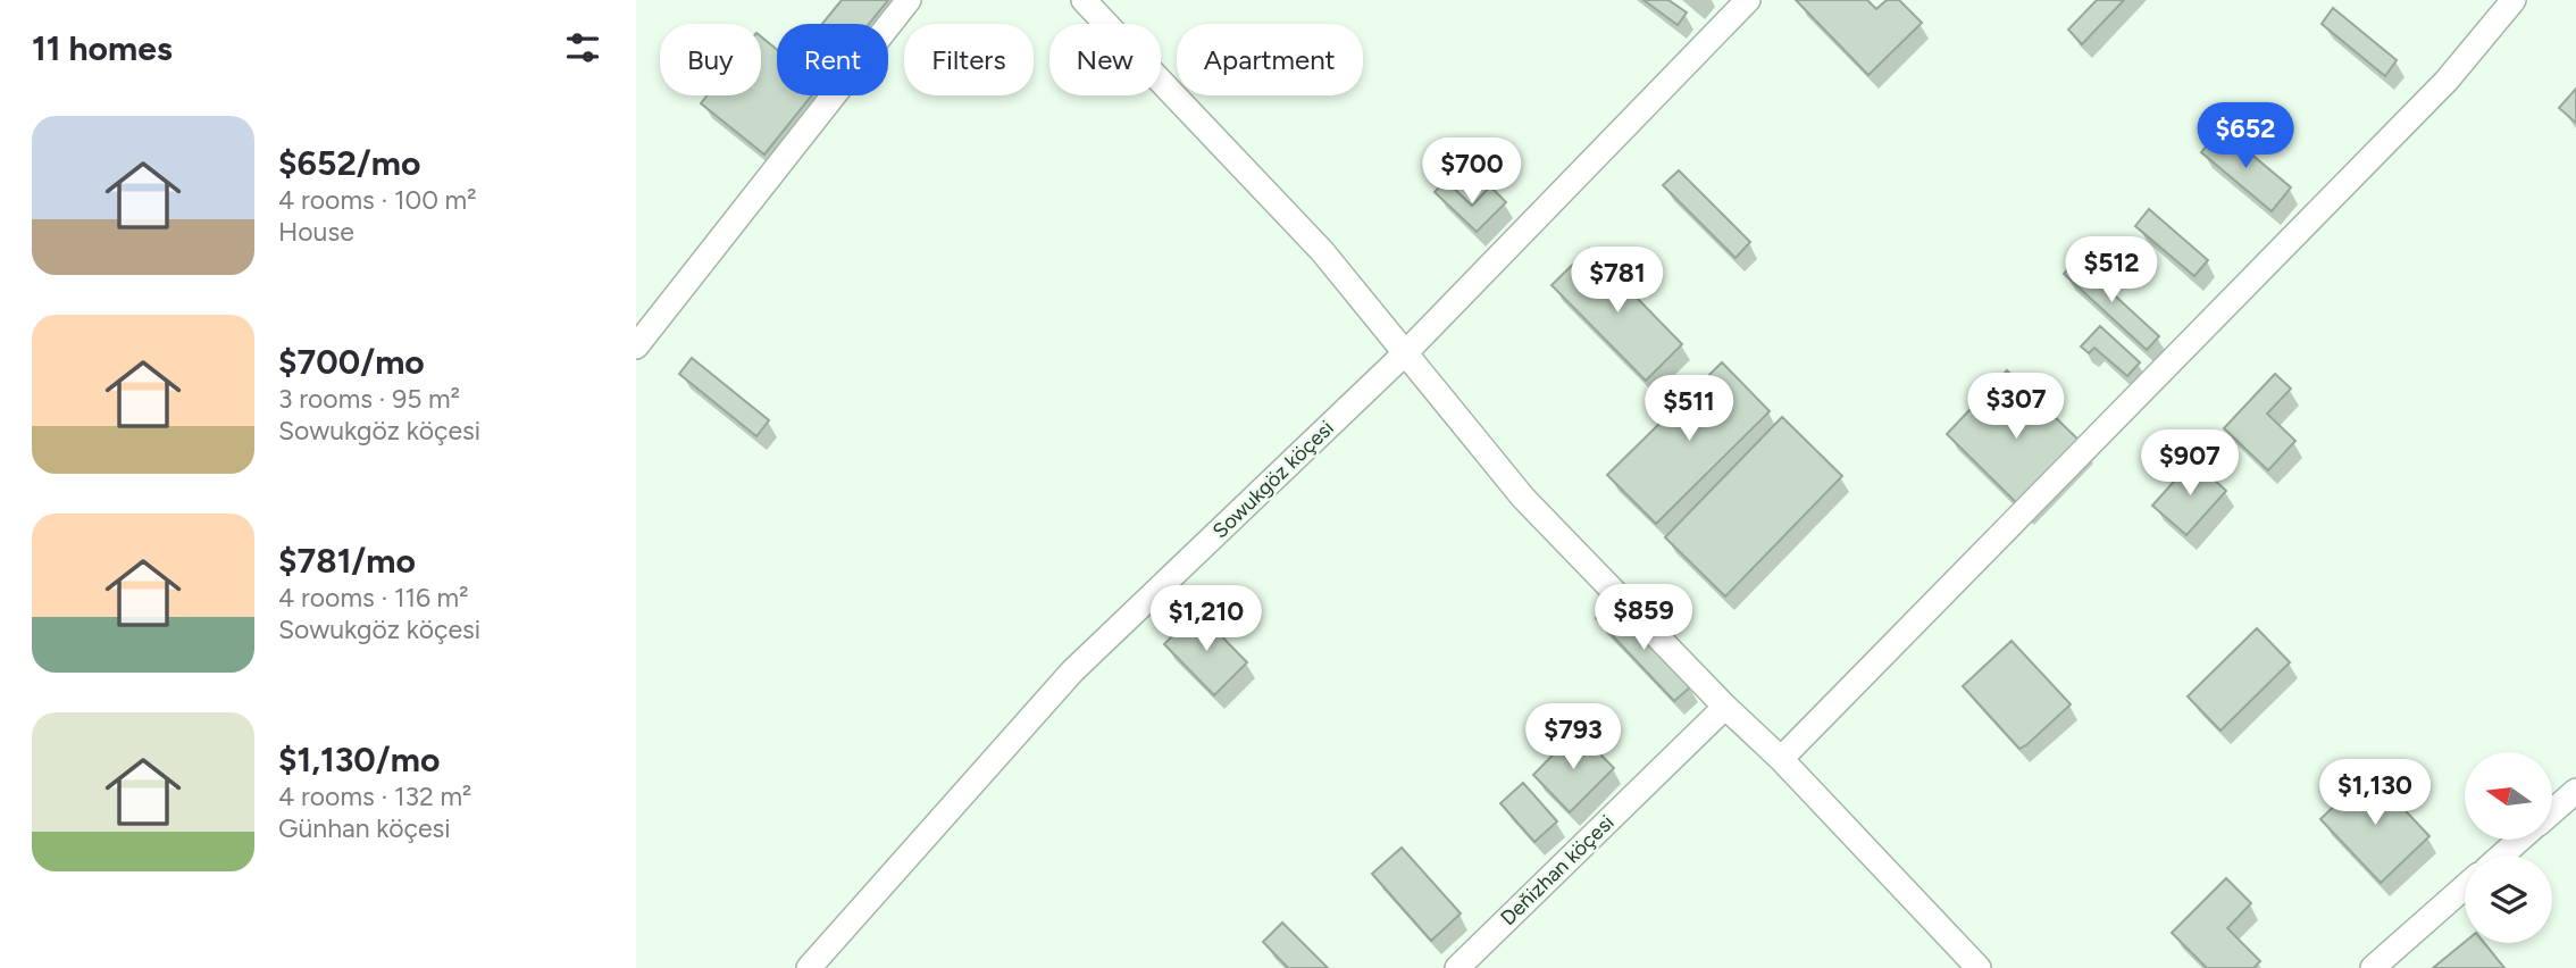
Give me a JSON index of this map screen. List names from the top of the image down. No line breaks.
{"streets":{"street":["Sowukgöz köçesi","Deňizhan köçesi"]},"north":"left","page":{"heading":"11 homes","chip":["Buy","Rent","Filters","New","Apartment"],"list":[{"name":"$652/mo","note":"4 rooms · 100 m² · House"},{"name":"$700/mo","note":"3 rooms · 95 m² · Sowukgöz köçesi"},{"name":"$781/mo","note":"4 rooms · 116 m² · Sowukgöz köçesi"},{"name":"$1,130/mo","note":"4 rooms · 132 m² · Günhan köçesi"}],"price":["$652","$700","$512","$781","$307","$511","$907","$859","$1,210","$793","$1,130"]}}
